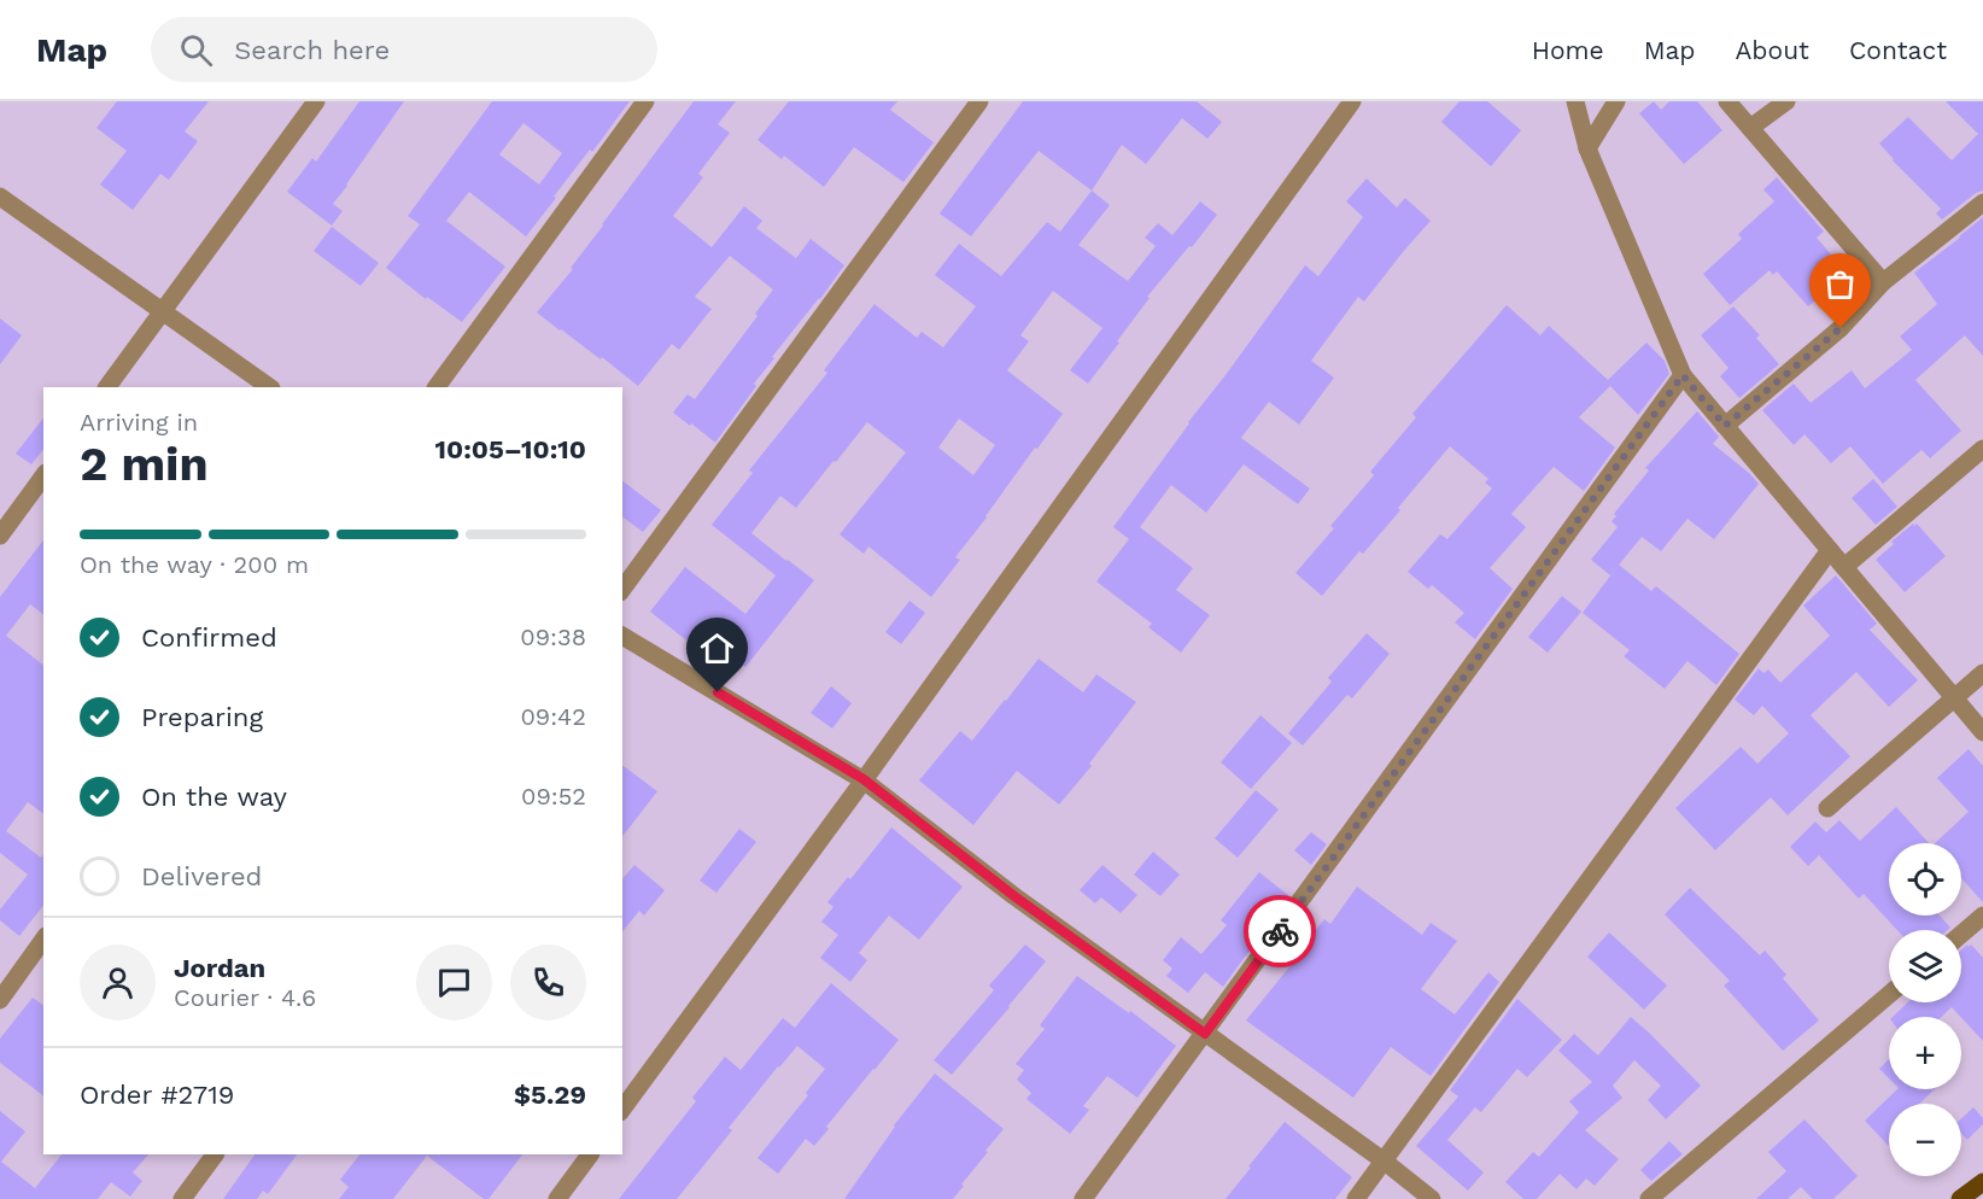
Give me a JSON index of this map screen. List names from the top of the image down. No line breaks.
{"page":{"header":"Map","search":"Search here","nav":["Home","Map","About","Contact"],"heading":["2 min","Arriving in","10:05–10:10"],"panel":["Jordan","Courier · 4.6","Order #2719","$5.29"],"bar":"On the way · 200 m","list":[["Confirmed","09:38"],["Preparing","09:42"],["On the way","09:52"],"Delivered"],"map_buttons":["+","−"]}}
